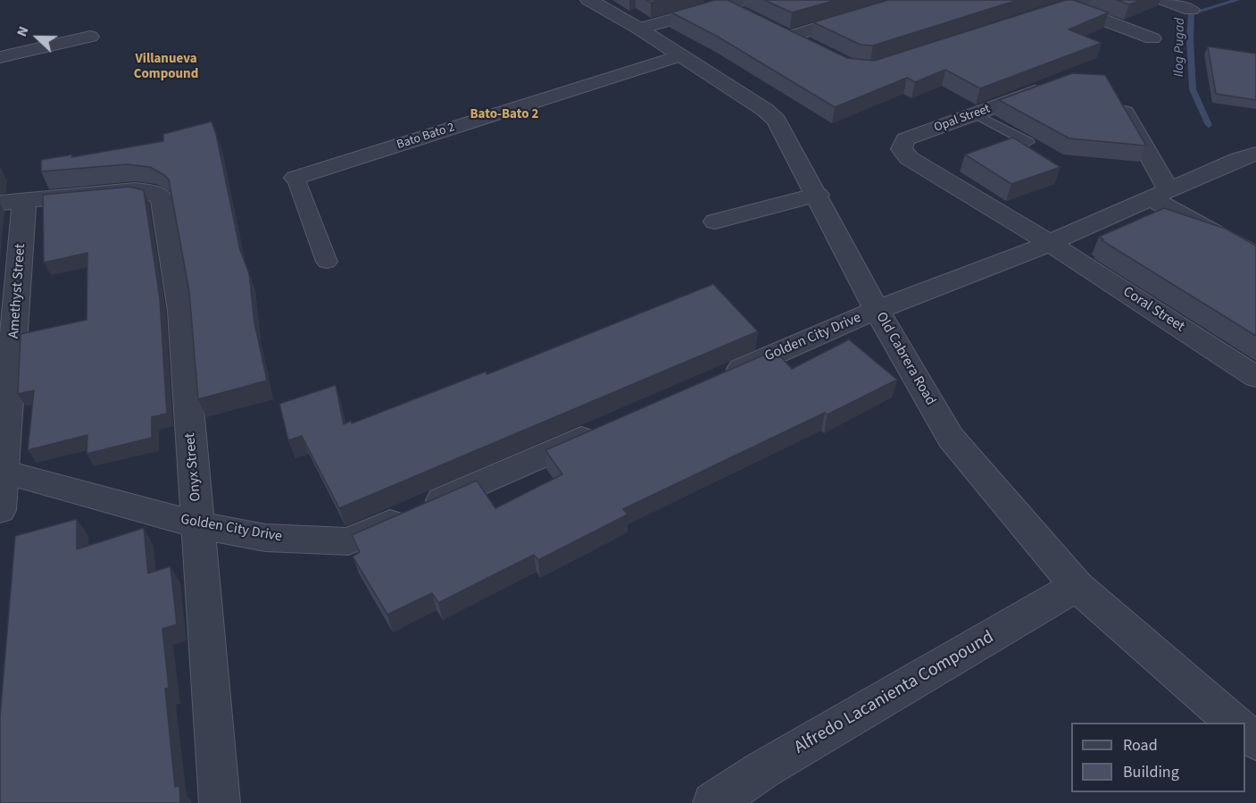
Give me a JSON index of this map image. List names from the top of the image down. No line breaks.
{"streets":{"street":["Opal Street","Bato Bato 2","Amethyst Street","Coral Street","Golden City Drive","Old Cabrera Road","Onyx Street","Alfredo Lacanienta Compound"]},"crossings":[["Opal Street","Coral Street"],["Opal Street","Golden City Drive"],["Bato Bato 2","Old Cabrera Road"],["Amethyst Street","Golden City Drive"],["Amethyst Street","Onyx Street"],["Coral Street","Golden City Drive"],["Golden City Drive","Old Cabrera Road"],["Golden City Drive","Onyx Street"],["Old Cabrera Road","Alfredo Lacanienta Compound"]],"districts":["Villanueva Compound","Bato-Bato 2"],"water":["Ilog Pugad"],"legend":["Road","Building"],"north":"left"}
